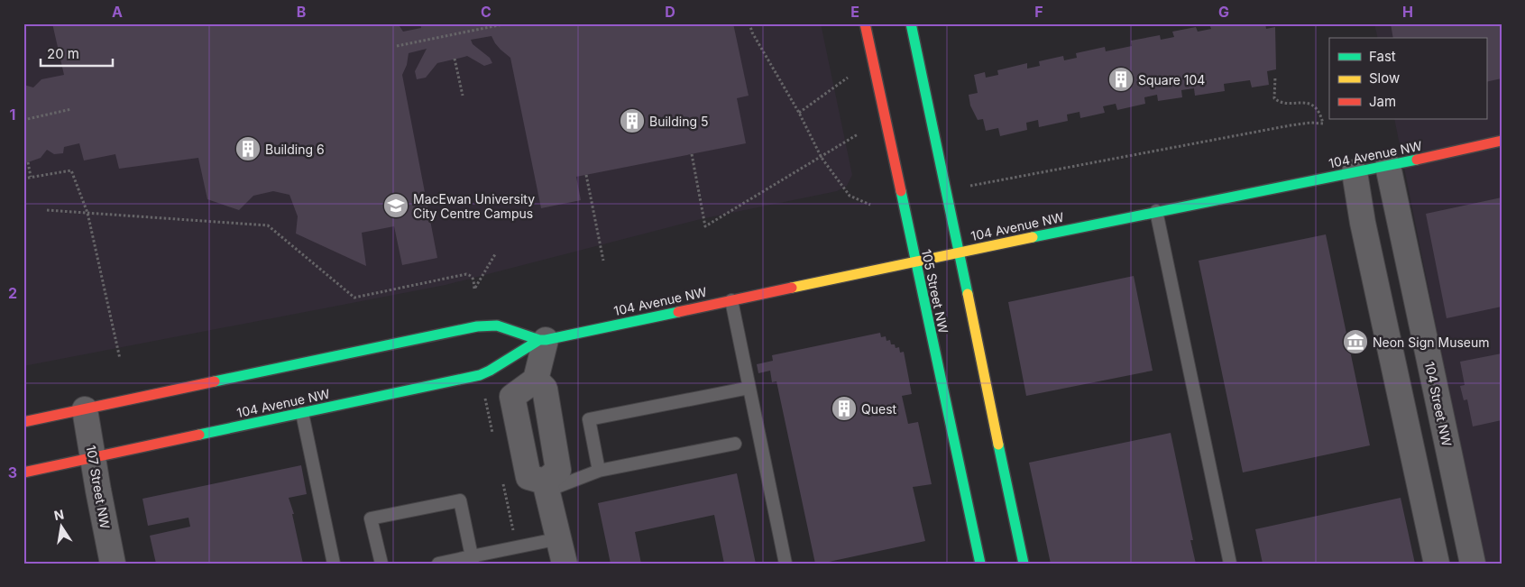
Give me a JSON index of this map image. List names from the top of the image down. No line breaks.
{"streets":{"main road":["104 Avenue NW","105 Street NW"],"street":["104 Street NW","107 Street NW"]},"crossings":[["104 Avenue NW","105 Street NW"],["104 Avenue NW","104 Street NW"],["104 Avenue NW","107 Street NW"]],"places":{"building":["Square 104","Building 5","Building 6","Quest"],"school or university":["MacEwan University City Centre Campus"],"museum":["Neon Sign Museum"]},"legend":["Fast","Slow","Jam"],"scale_bar":"20 m","north":"top","grid":{"columns":["A","B","C","D","E","F","G","H"],"rows":["1","2","3"]}}
